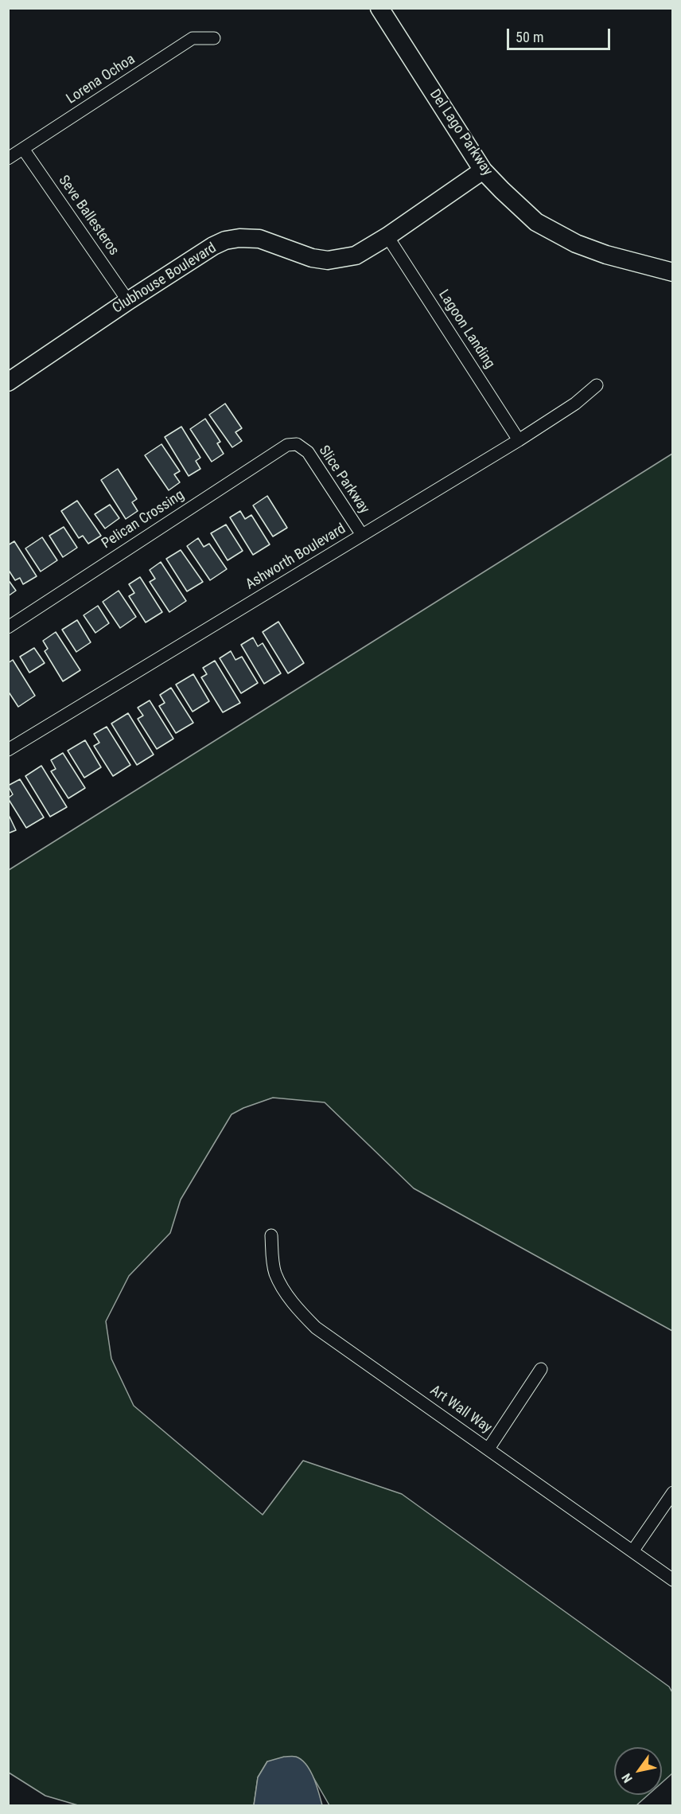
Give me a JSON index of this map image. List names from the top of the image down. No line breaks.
{"streets":{"street":["Lorena Ochoa","Del Lago Parkway","Seve Ballesteros","Clubhouse Boulevard","Lagoon Landing","Slice Parkway","Pelican Crossing","Ashworth Boulevard","Art Wall Way"]},"crossings":[["Lorena Ochoa","Seve Ballesteros"],["Del Lago Parkway","Clubhouse Boulevard"],["Seve Ballesteros","Clubhouse Boulevard"],["Clubhouse Boulevard","Lagoon Landing"],["Lagoon Landing","Ashworth Boulevard"],["Slice Parkway","Pelican Crossing"],["Slice Parkway","Ashworth Boulevard"]],"scale_bar":"50 m","north":"bottom left"}
